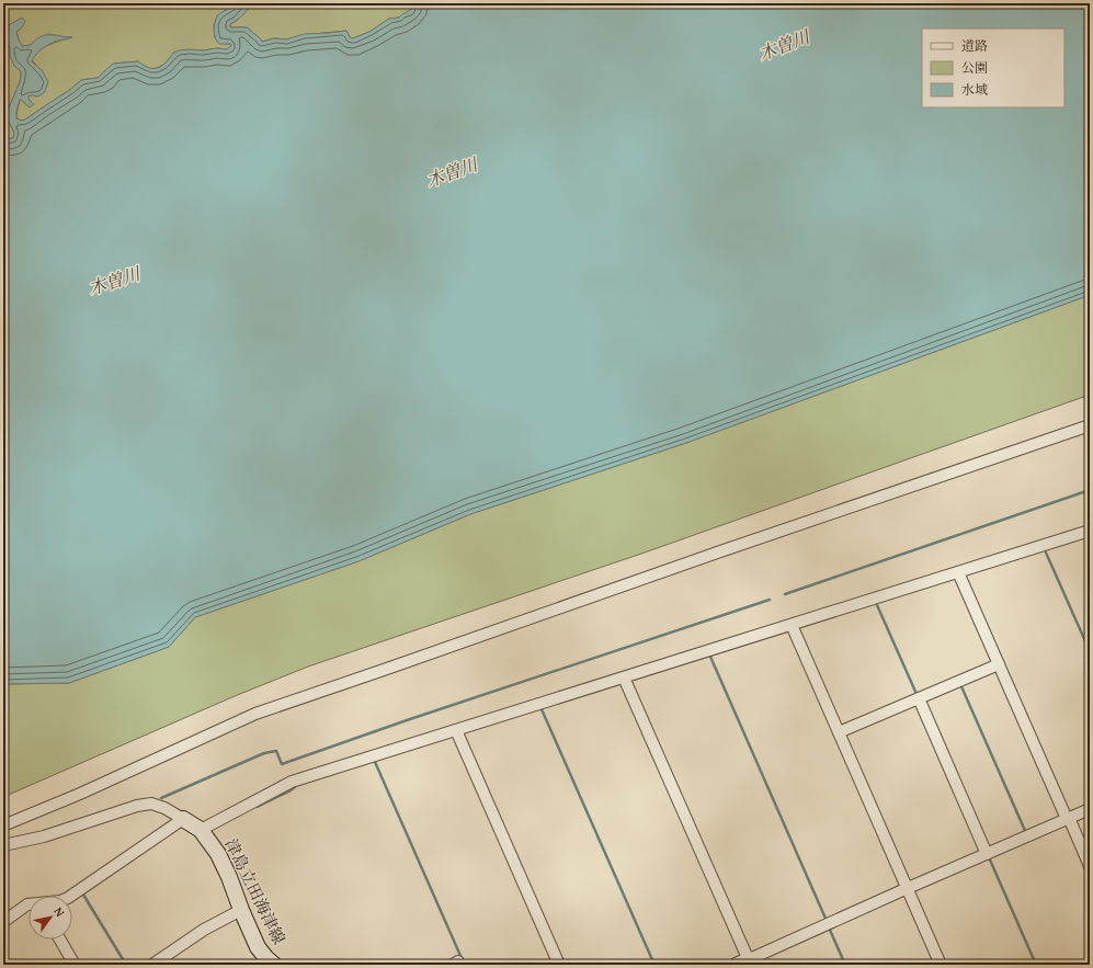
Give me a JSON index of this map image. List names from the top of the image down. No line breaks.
{"streets":{"main road":["津島立田海津線"]},"water":["木曽川"],"legend":["道路","公園","水域"],"north":"top right"}
